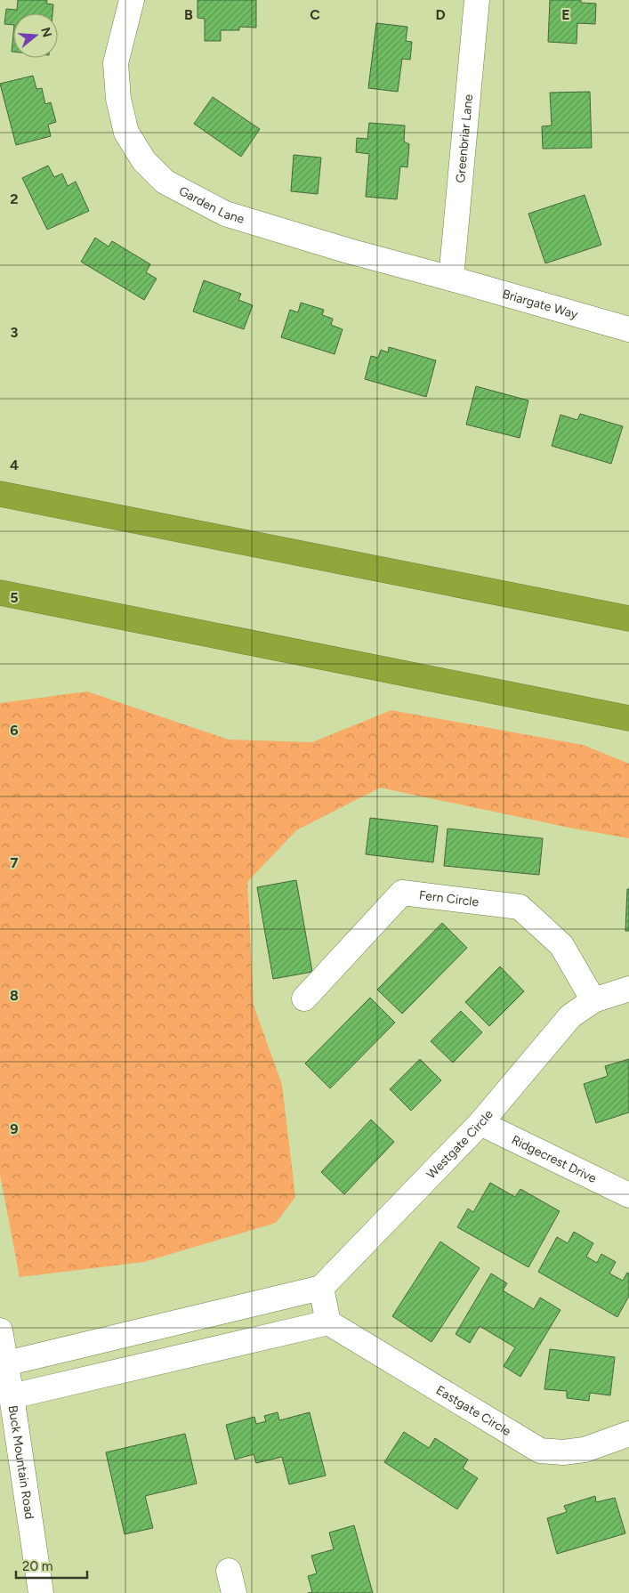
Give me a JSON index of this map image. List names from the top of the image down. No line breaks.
{"streets":{"street":["Greenbriar Lane","Garden Lane","Briargate Way","Fern Circle","Westgate Circle","Ridgecrest Drive","Eastgate Circle","Buck Mountain Road"]},"crossings":[["Greenbriar Lane","Garden Lane"],["Greenbriar Lane","Briargate Way"],["Garden Lane","Briargate Way"],["Fern Circle","Westgate Circle"],["Westgate Circle","Ridgecrest Drive"]],"scale_bar":"20 m","north":"right","grid":{"columns":["B","C","D","E"],"rows":["2","3","4","5","6","7","8","9"]}}
